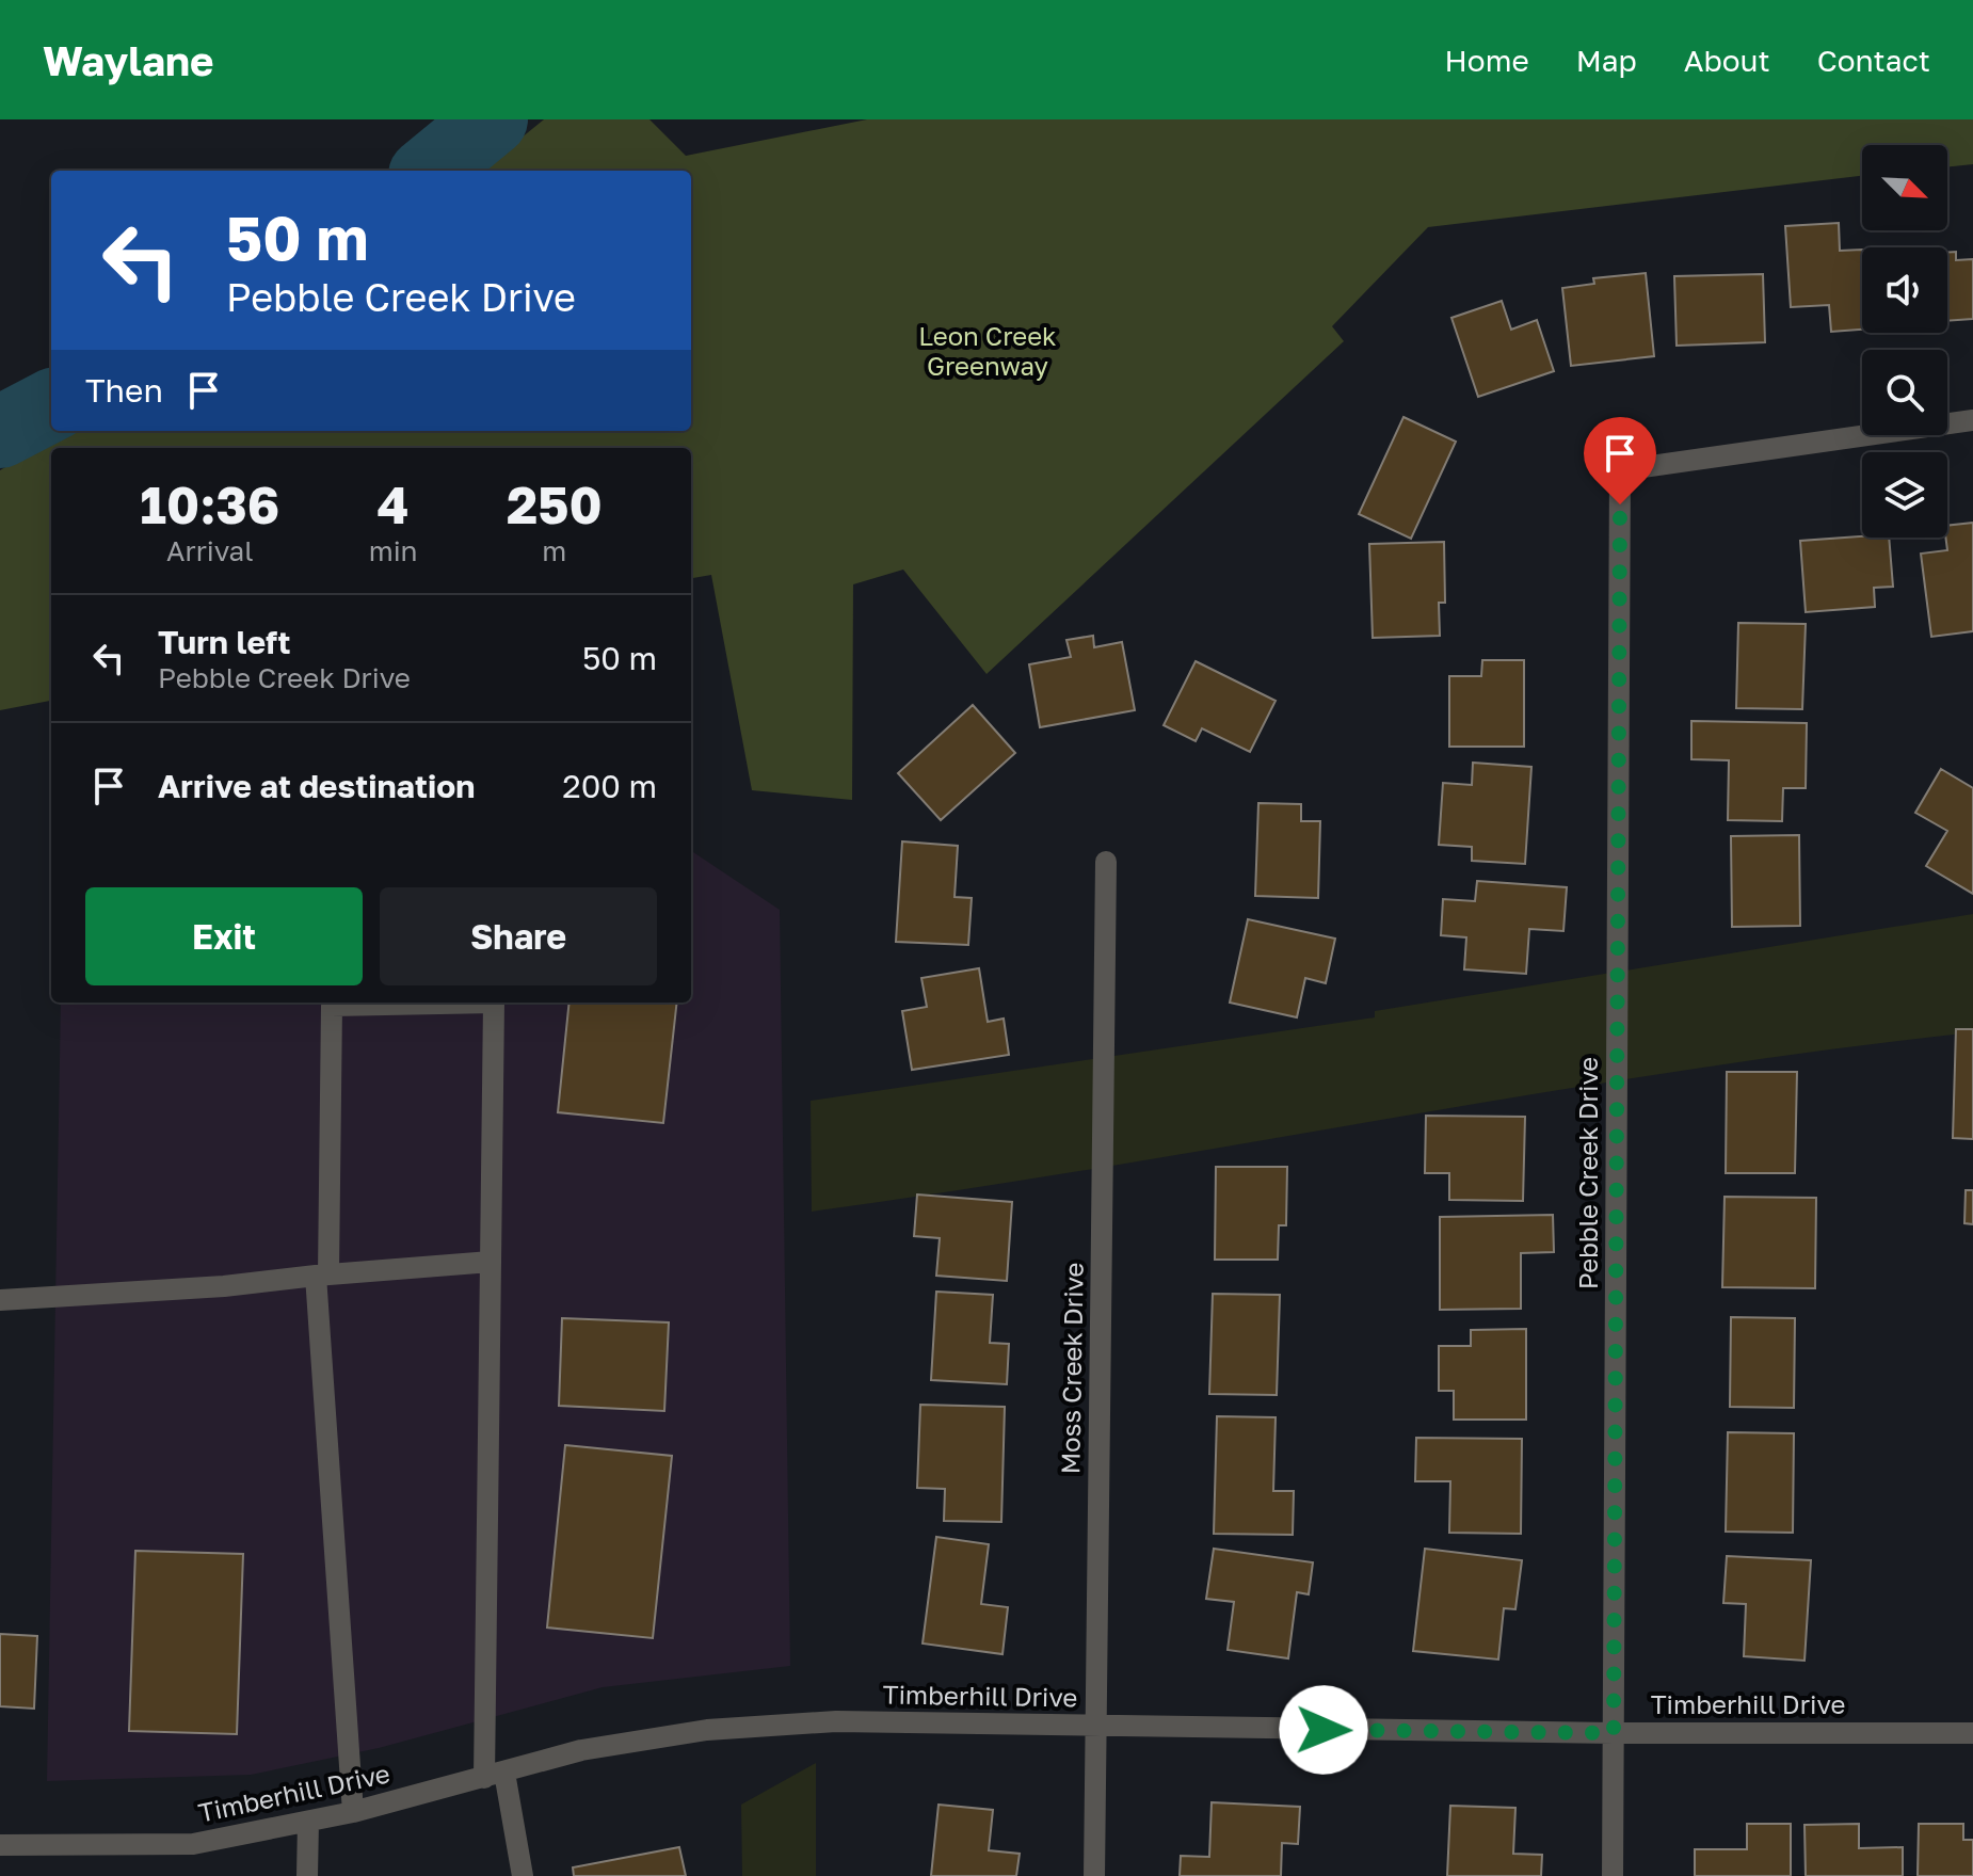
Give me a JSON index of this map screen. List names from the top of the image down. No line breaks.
{"streets":{"street":["Pebble Creek Drive","Moss Creek Drive","Timberhill Drive"]},"crossings":[["Pebble Creek Drive","Timberhill Drive"],["Moss Creek Drive","Timberhill Drive"]],"parks":["Leon Creek Greenway"],"north":"bottom right","page":{"header":"Waylane","nav":["Home","Map","About","Contact"],"turn":["50 m","Pebble Creek Drive"],"then":"Then","eta":["10:36","Arrival","4","min","250","m"],"list":[{"name":"Turn left","note":"Pebble Creek Drive","value":"50 m"},{"name":"Arrive at destination","value":"200 m"}],"buttons":["Exit","Share"]}}
